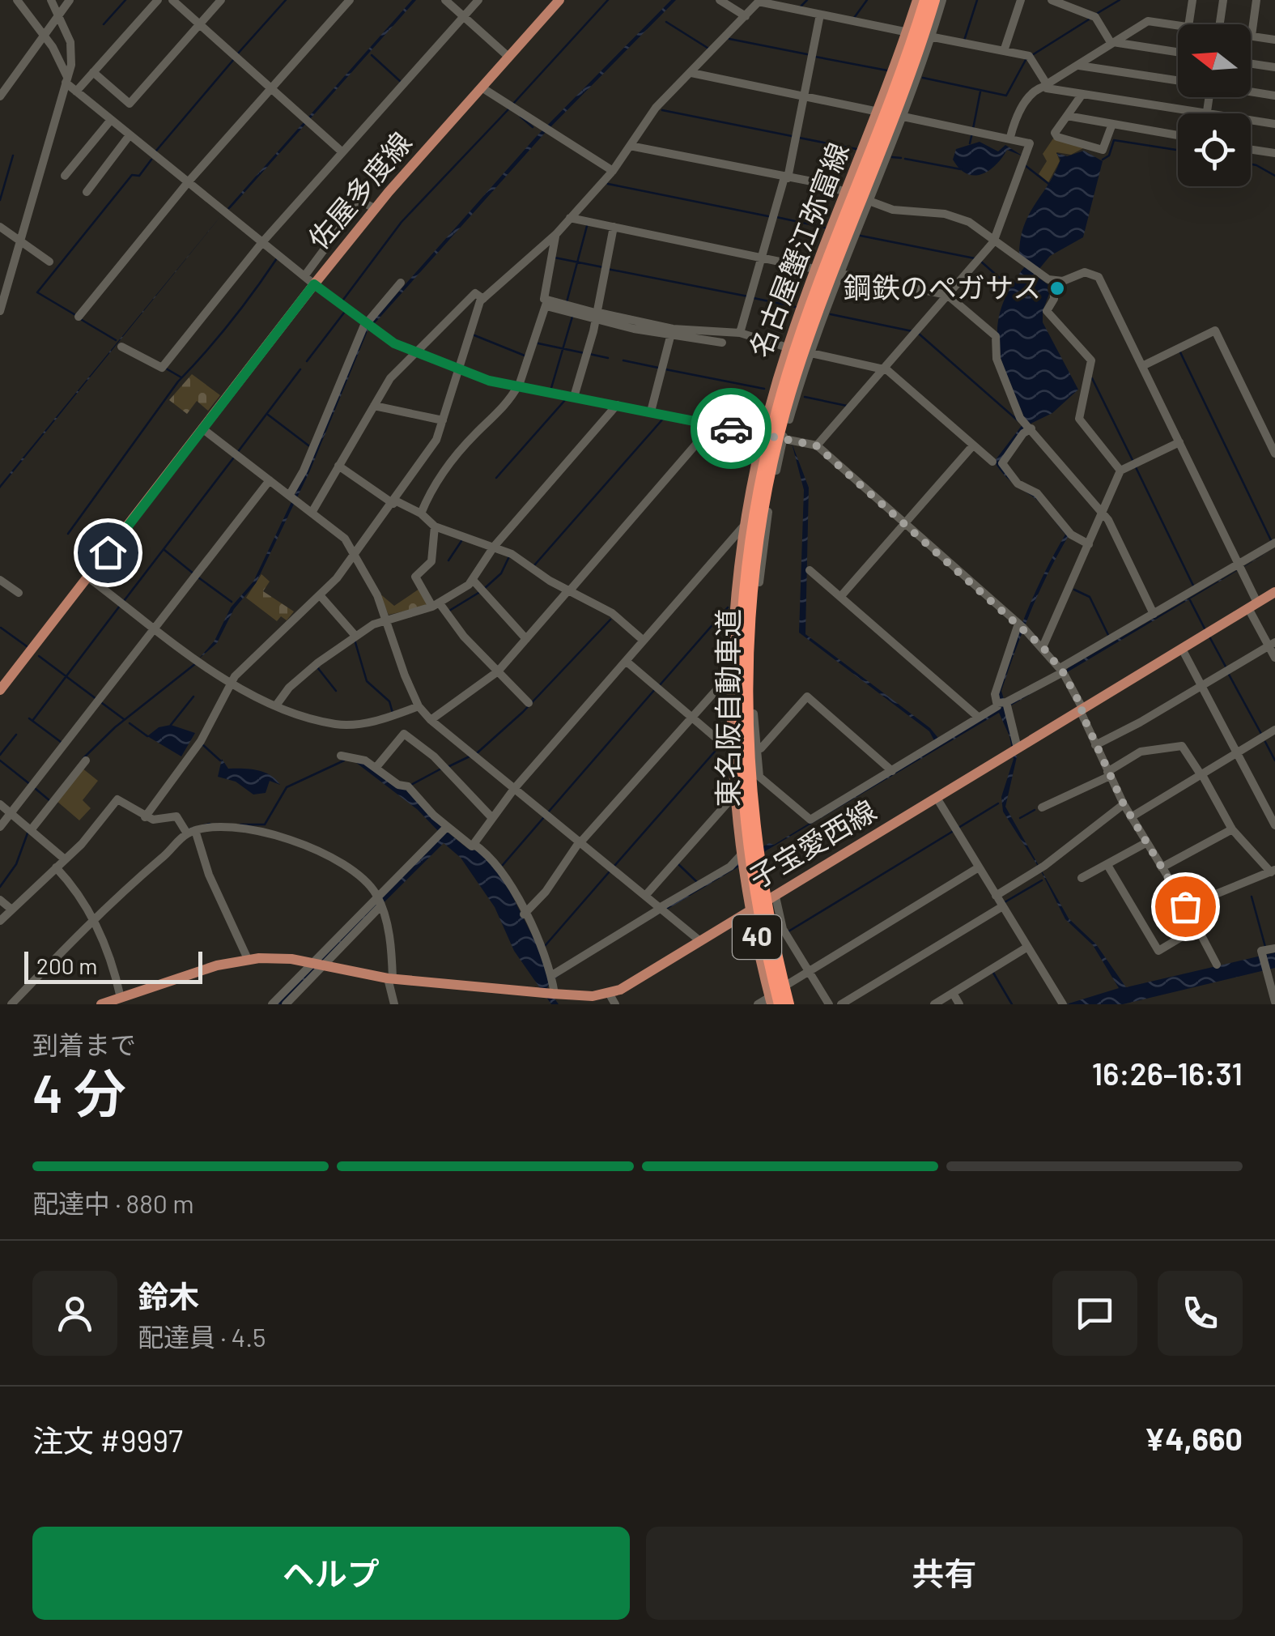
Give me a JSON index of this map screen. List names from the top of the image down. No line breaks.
{"streets":{"highway":["東名阪自動車道"],"main road":["佐屋多度線","名古屋蟹江弥富線","子宝愛西線","40"]},"crossings":[["名古屋蟹江弥富線","東名阪自動車道"],["名古屋蟹江弥富線","子宝愛西線"]],"places":["鋼鉄のペガサス"],"scale_bar":"200 m","north":"left","page":{"scale":"200 m","heading":["4 分","到着まで","16:26–16:31"],"panel":["鈴木","配達員 · 4.5","注文 #9997","¥4,660"],"bar":"配達中 · 880 m","buttons":["ヘルプ","共有"]}}
